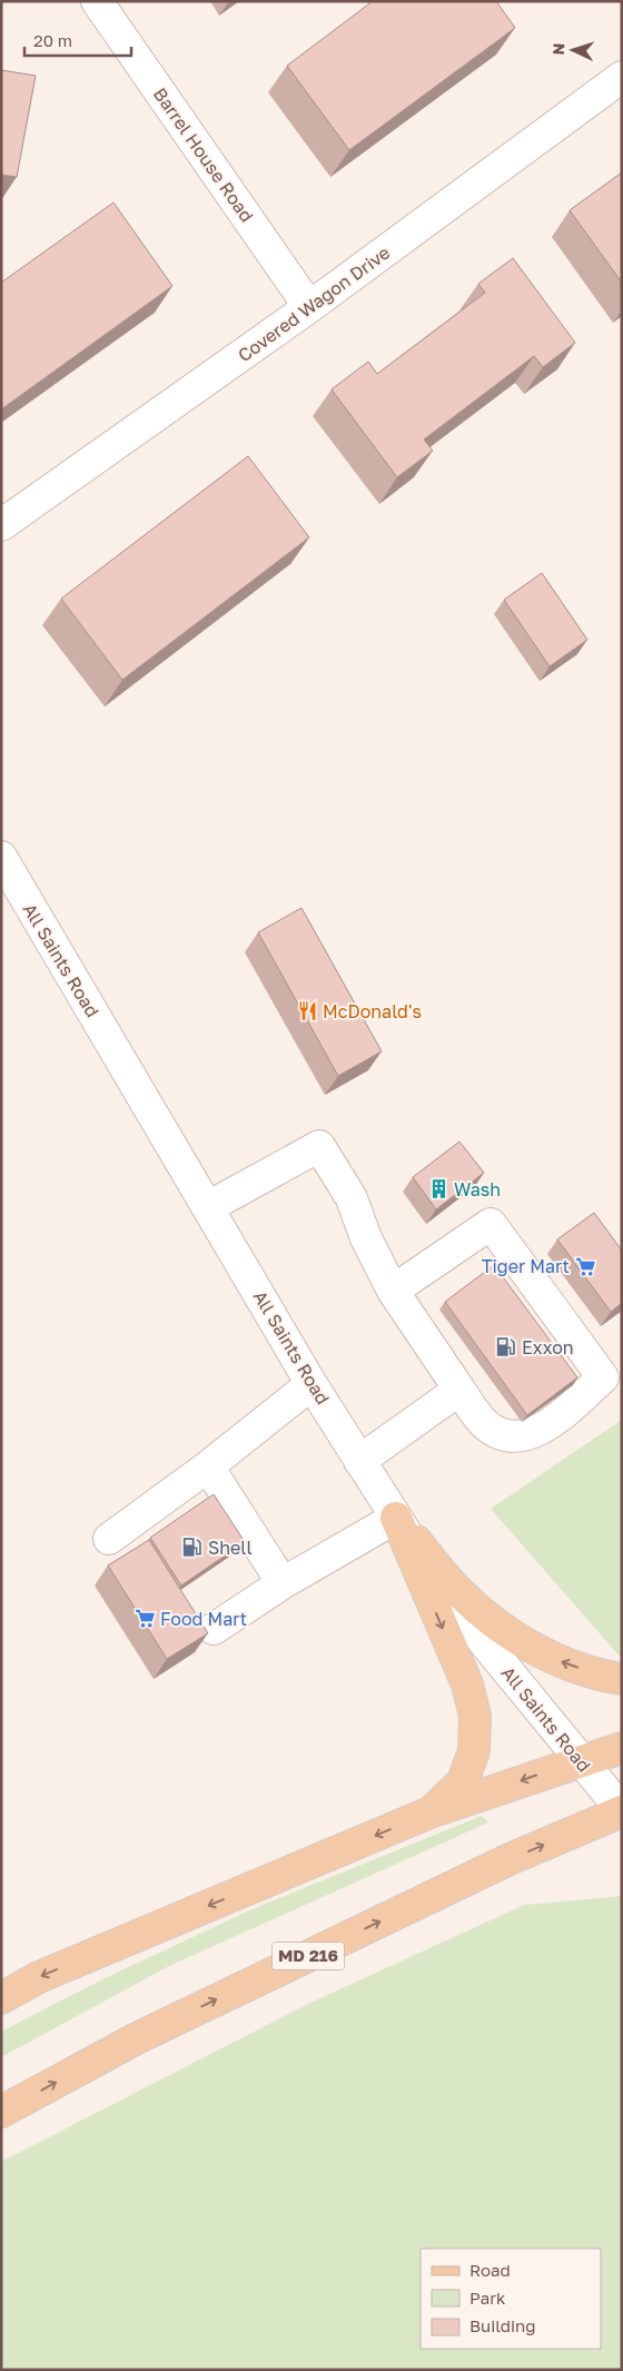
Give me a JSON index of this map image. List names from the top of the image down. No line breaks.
{"streets":{"main road":["MD 216"],"street":["Barrel House Road","Covered Wagon Drive","All Saints Road"]},"crossings":[["Barrel House Road","Covered Wagon Drive"],["All Saints Road","MD 216"]],"places":{"restaurant":["McDonald's"],"building":["Wash"],"supermarket":["Tiger Mart","Food Mart"],"fuel station":["Exxon","Shell"]},"legend":["Road","Park","Building"],"scale_bar":"20 m","north":"left"}
